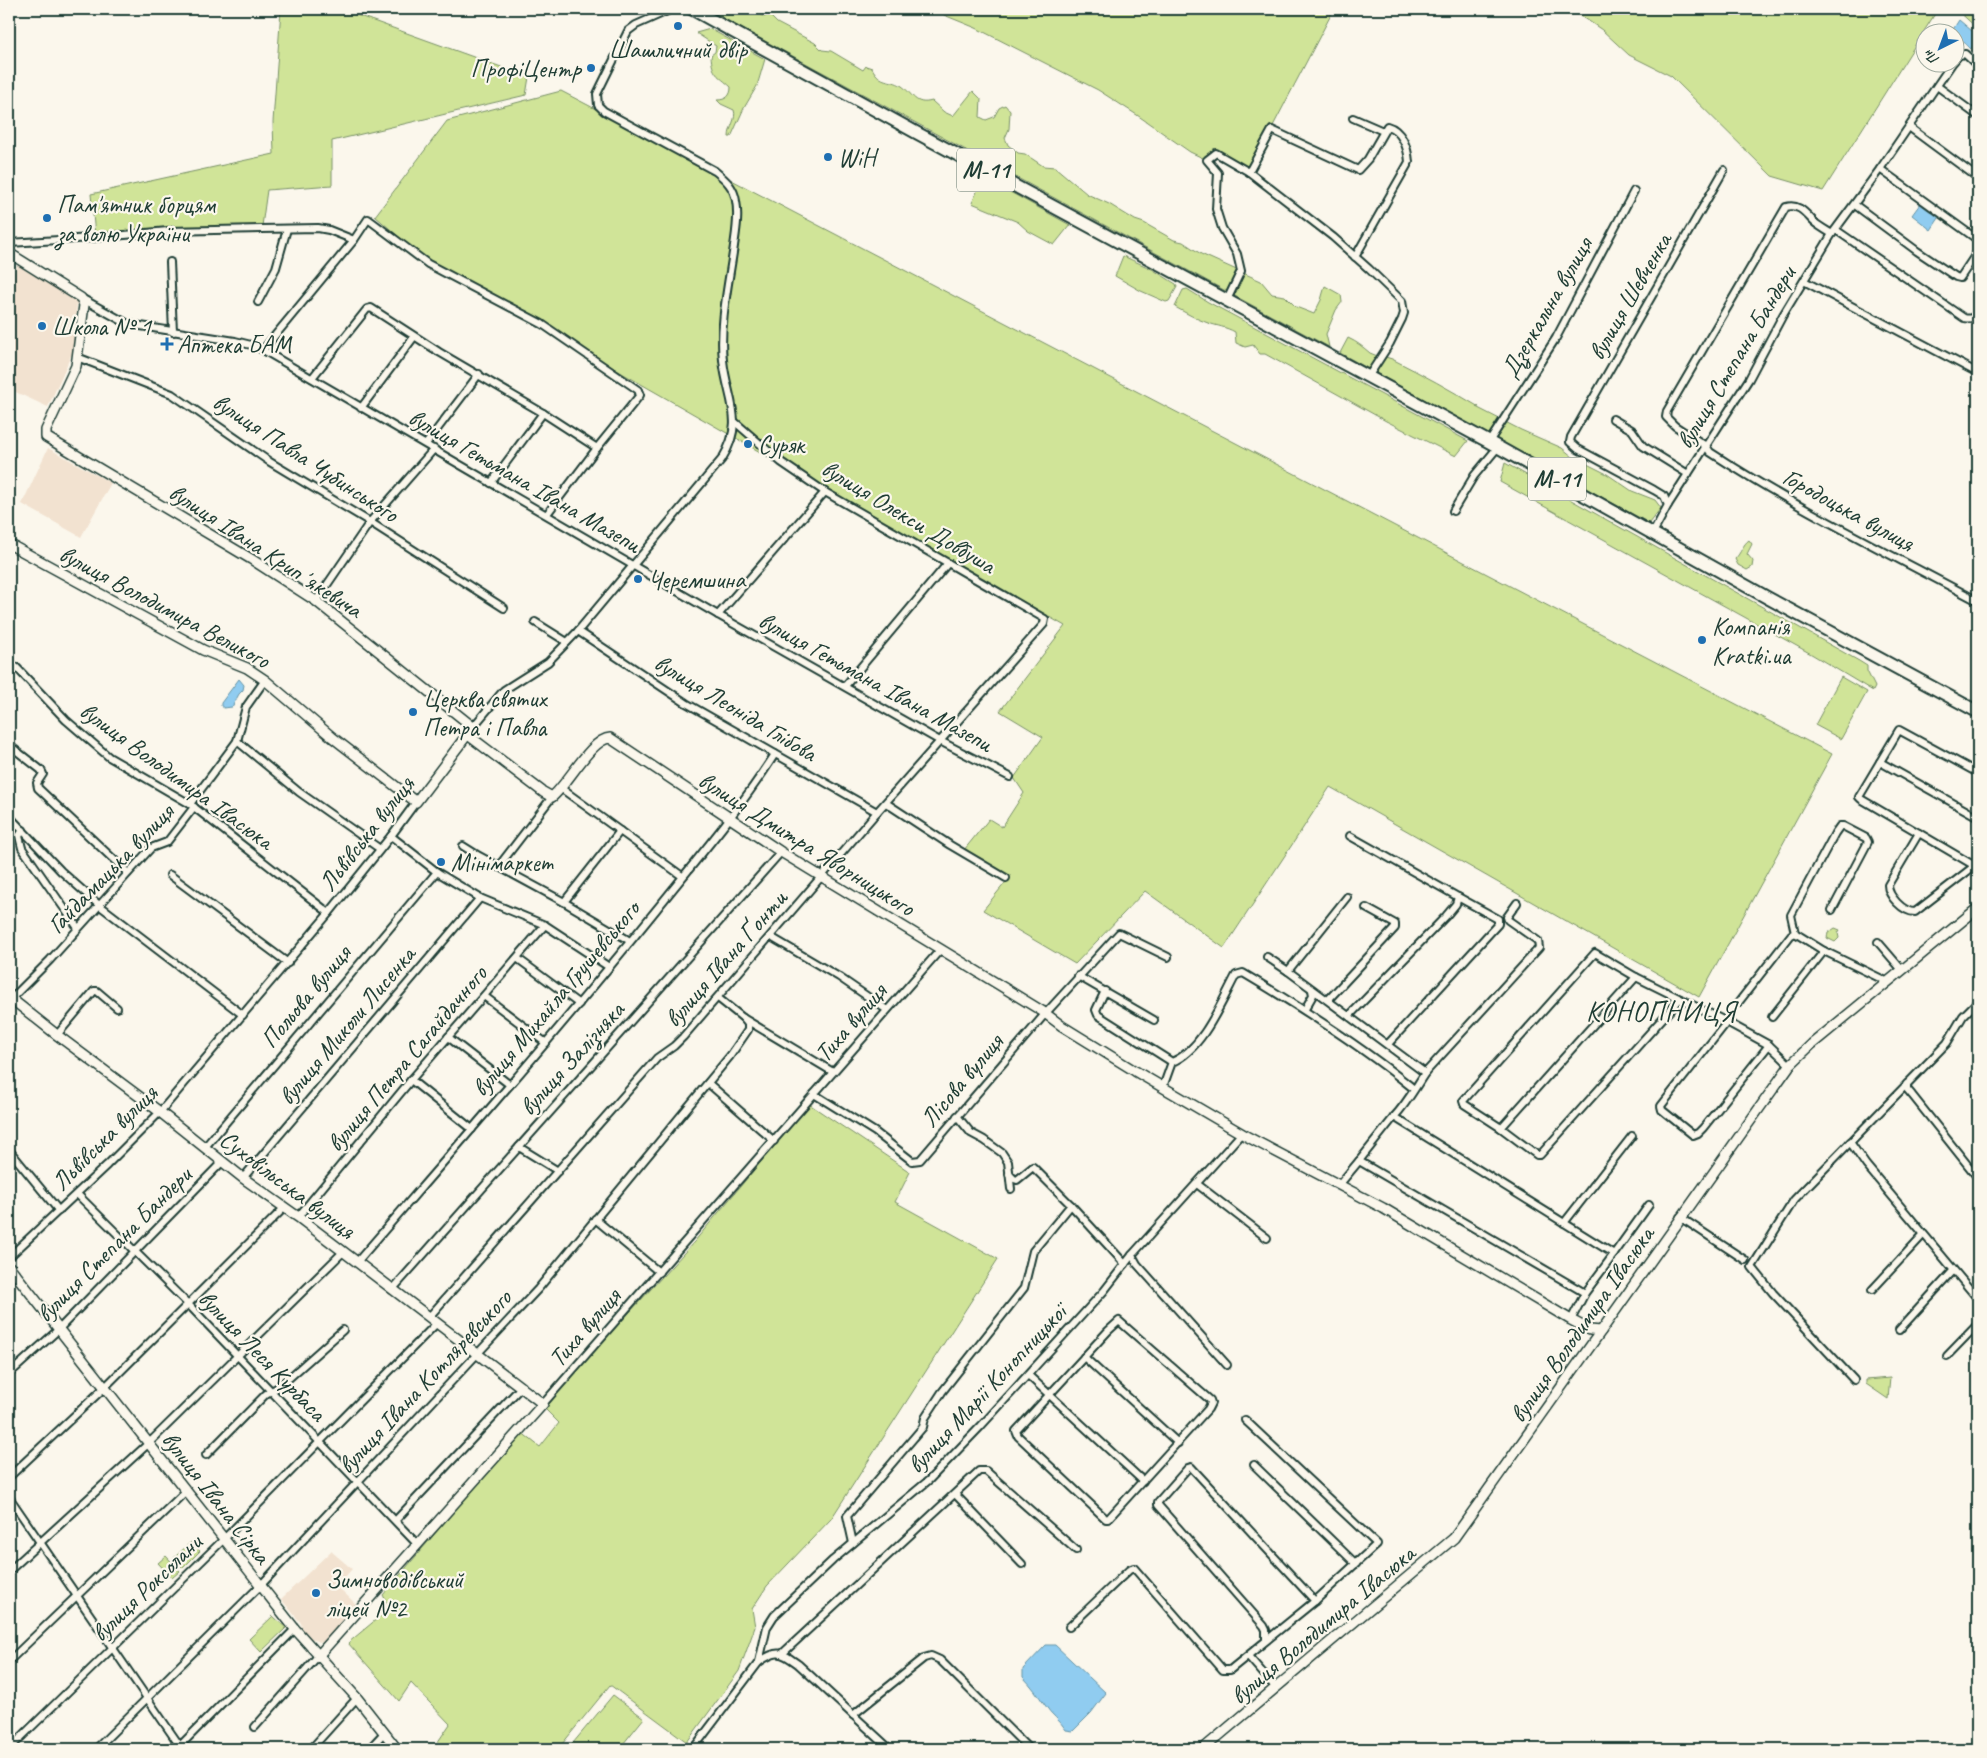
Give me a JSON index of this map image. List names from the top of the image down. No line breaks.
{"streets":{"highway":["М-11"],"street":["вулиця Шевченка","Дзеркальна вулиця","вулиця Степана Бандери","вулиця Павла Чубинського","вулиця Гетьмана Івана Мазепи","Городоцька вулиця","вулиця Олекси Довбуша","вулиця Івана Крипʼякевича","вулиця Володимира Великого","вулиця Леоніда Глібова","вулиця Володимира Івасюка","Львівська вулиця","вулиця Дмитра Яворницького","Гайдамацька вулиця","вулиця Івана Ґонти","Польова вулиця","вулиця Михайла Грушевського","Тиха вулиця","вулиця Миколи Лисенка","вулиця Петра Сагайдачного","вулиця Залізняка","Лісова вулиця","Суховільська вулиця","вулиця Леся Курбаса","вулиця Івана Котляревського","вулиця Марії Конопницької","вулиця Івана Сірка","вулиця Роксолани"]},"crossings":[["М-11","Дзеркальна вулиця"],["М-11","вулиця Степана Бандери"],["вулиця Шевченка","вулиця Степана Бандери"],["вулиця Степана Бандери","Городоцька вулиця"],["вулиця Степана Бандери","Суховільська вулиця"],["вулиця Степана Бандери","вулиця Леся Курбаса"],["вулиця Степана Бандери","вулиця Івана Сірка"],["вулиця Павла Чубинського","вулиця Івана Крипʼякевича"],["вулиця Гетьмана Івана Мазепи","Львівська вулиця"],["вулиця Гетьмана Івана Мазепи","вулиця Івана Ґонти"],["вулиця Олекси Довбуша","Львівська вулиця"],["вулиця Олекси Довбуша","вулиця Івана Ґонти"],["вулиця Івана Крипʼякевича","Львівська вулиця"],["вулиця Володимира Великого","Львівська вулиця"],["вулиця Леоніда Глібова","Львівська вулиця"],["вулиця Леоніда Глібова","вулиця Івана Ґонти"],["вулиця Леоніда Глібова","вулиця Михайла Грушевського"],["вулиця Володимира Івасюка","Львівська вулиця"],["вулиця Володимира Івасюка","вулиця Дмитра Яворницького"],["вулиця Володимира Івасюка","Гайдамацька вулиця"],["Львівська вулиця","Суховільська вулиця"],["Львівська вулиця","вулиця Леся Курбаса"],["вулиця Дмитра Яворницького","вулиця Івана Ґонти"],["вулиця Дмитра Яворницького","вулиця Михайла Грушевського"],["вулиця Дмитра Яворницького","Тиха вулиця"],["вулиця Дмитра Яворницького","вулиця Залізняка"],["вулиця Дмитра Яворницького","Лісова вулиця"],["вулиця Дмитра Яворницького","вулиця Марії Конопницької"],["Гайдамацька вулиця","Суховільська вулиця"],["вулиця Івана Ґонти","Суховільська вулиця"],["Польова вулиця","Суховільська вулиця"],["вулиця Михайла Грушевського","Суховільська вулиця"],["Тиха вулиця","Лісова вулиця"],["Тиха вулиця","Суховільська вулиця"],["Тиха вулиця","вулиця Леся Курбаса"],["Тиха вулиця","вулиця Івана Сірка"],["вулиця Миколи Лисенка","Суховільська вулиця"],["вулиця Петра Сагайдачного","Суховільська вулиця"],["вулиця Залізняка","Суховільська вулиця"],["Суховільська вулиця","вулиця Івана Котляревського"],["Суховільська вулиця","вулиця Роксолани"],["вулиця Леся Курбаса","вулиця Івана Котляревського"],["вулиця Леся Курбаса","вулиця Роксолани"],["вулиця Івана Котляревського","вулиця Івана Сірка"],["вулиця Івана Сірка","вулиця Роксолани"]],"districts":["КОНОПНИЦЯ"],"places":{"other":["Шашличний двір","ПрофіЦентр","WiH","Пам'ятник борцям за волю України","Школа № 1","Суряк","Черемшина","Компанія Kratki.ua","Церква святих Петра і Павла","Мінімаркет","Зимноводівський ліцей №2"],"health":["Аптека БАМ"]},"north":"bottom left"}
